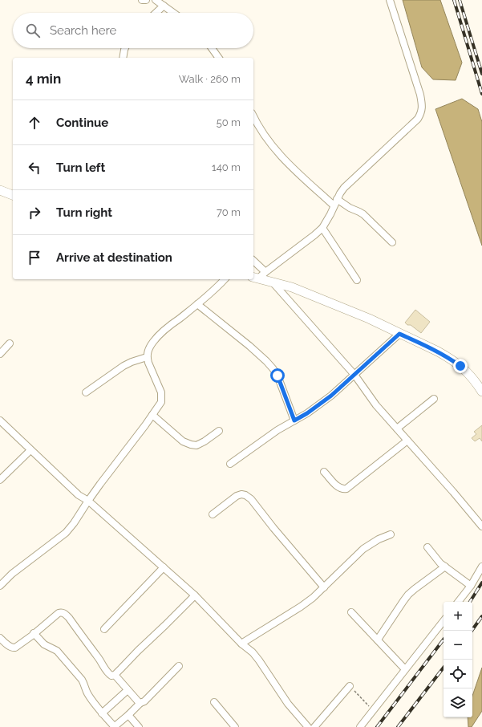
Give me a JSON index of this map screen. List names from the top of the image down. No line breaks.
{"page":{"search":"Search here","heading":["4 min","Walk · 260 m"],"list":[["Continue","50 m"],["Turn left","140 m"],["Turn right","70 m"],"Arrive at destination"],"map_buttons":["+","−"]}}
